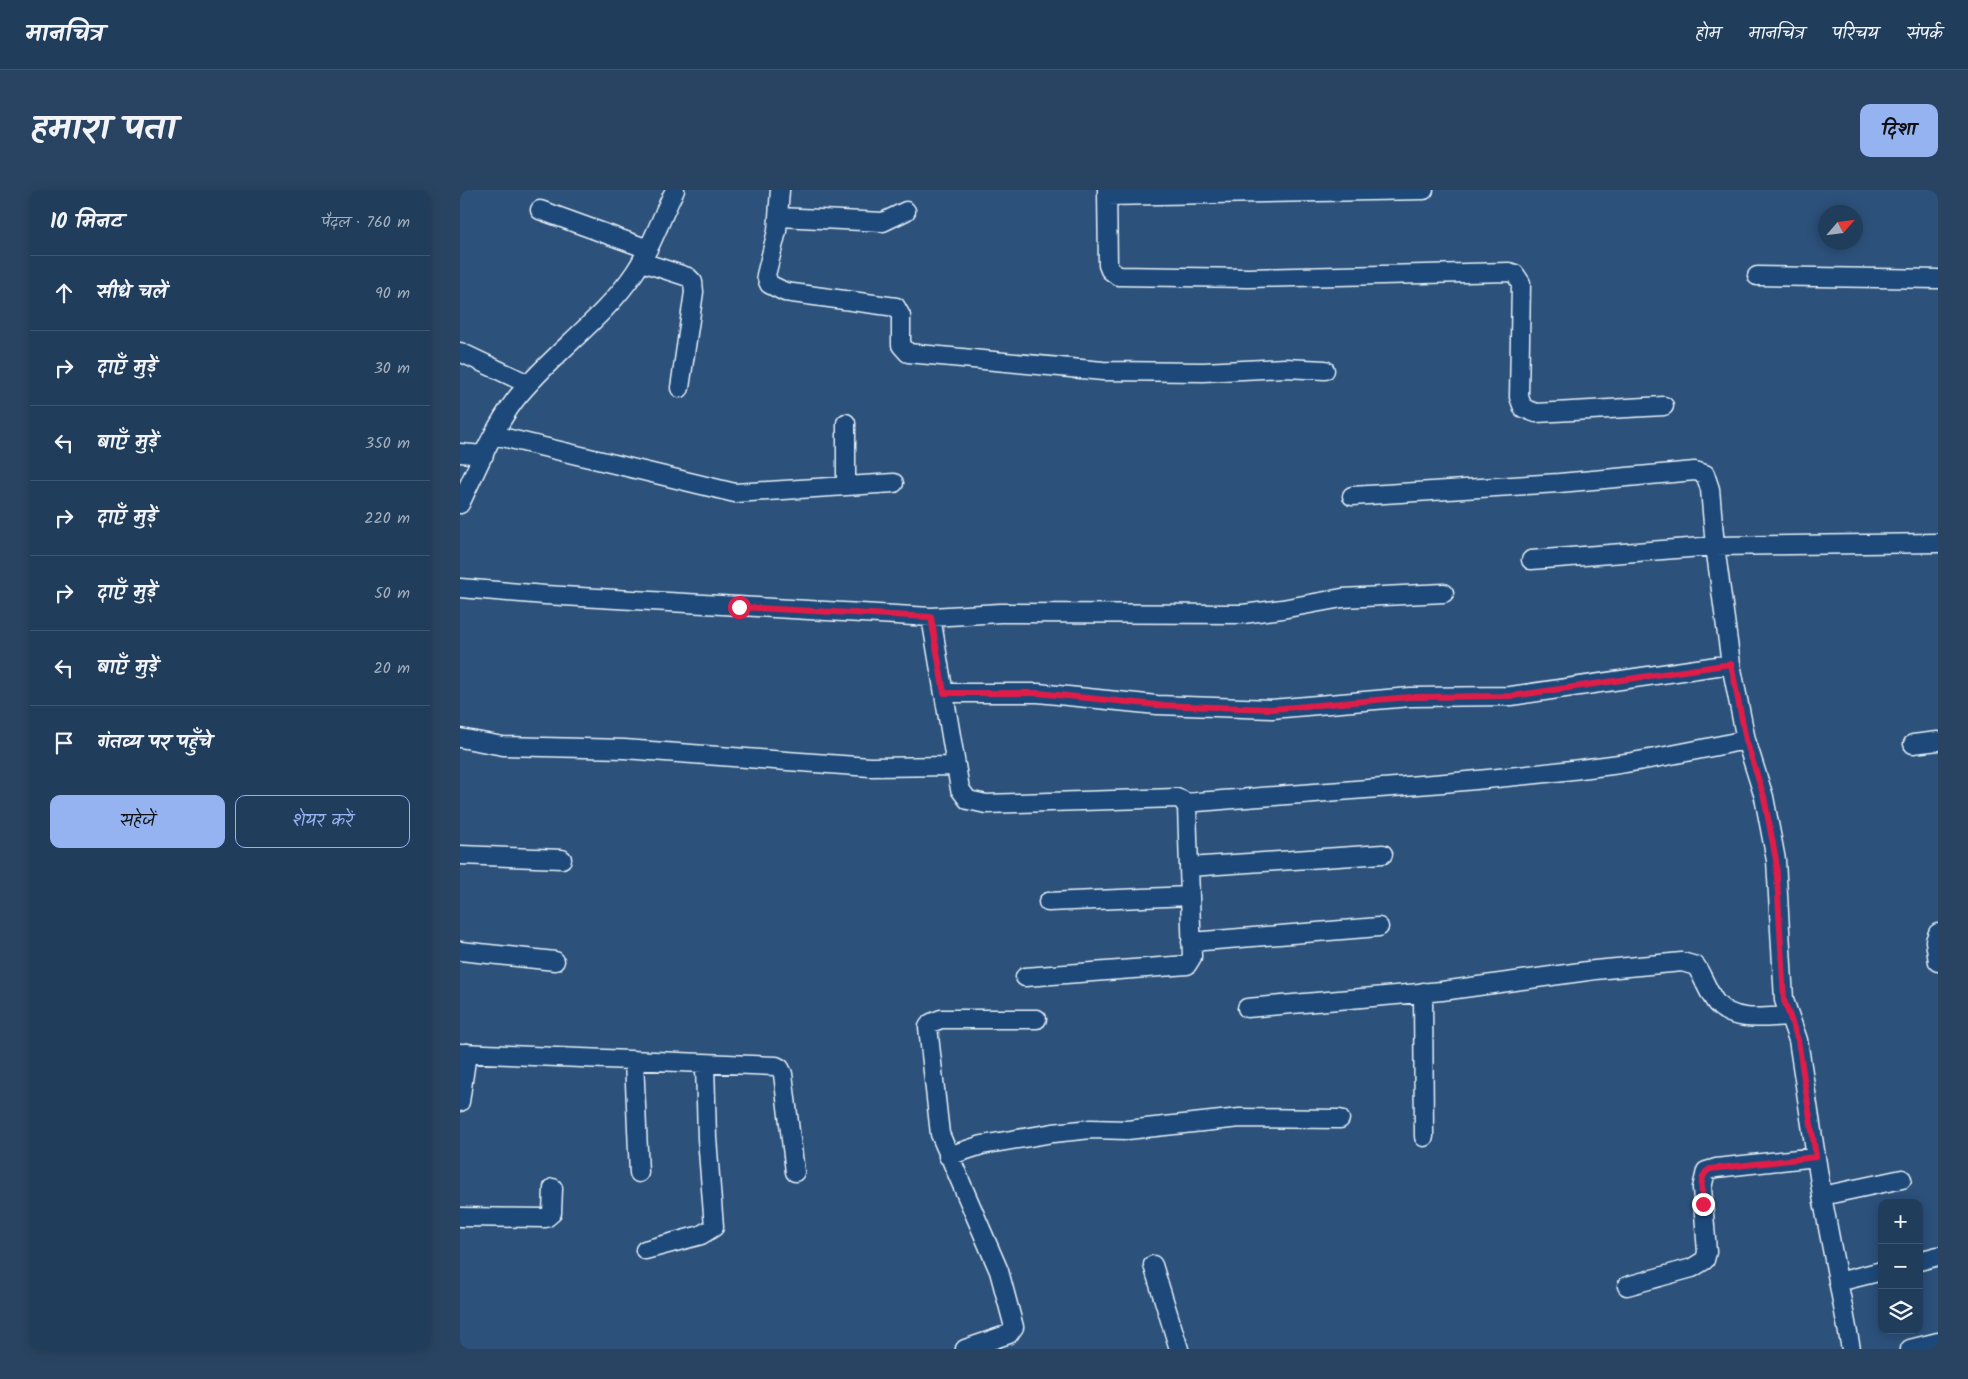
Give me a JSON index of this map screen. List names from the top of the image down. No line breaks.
{"north":"top right","page":{"header":"मानचित्र","nav":["होम","मानचित्र","परिचय","संपर्क"],"title":"हमारा पता","buttons":["दिशा",["सहेजें","शेयर करें"]],"heading":["10 मिनट","पैदल · 760 m"],"list":[["सीधे चलें","90 m"],["दाएँ मुड़ें","30 m"],["बाएँ मुड़ें","350 m"],["दाएँ मुड़ें","220 m"],["दाएँ मुड़ें","50 m"],["बाएँ मुड़ें","20 m"],"गंतव्य पर पहुँचे"],"map_buttons":["+","−"]}}
